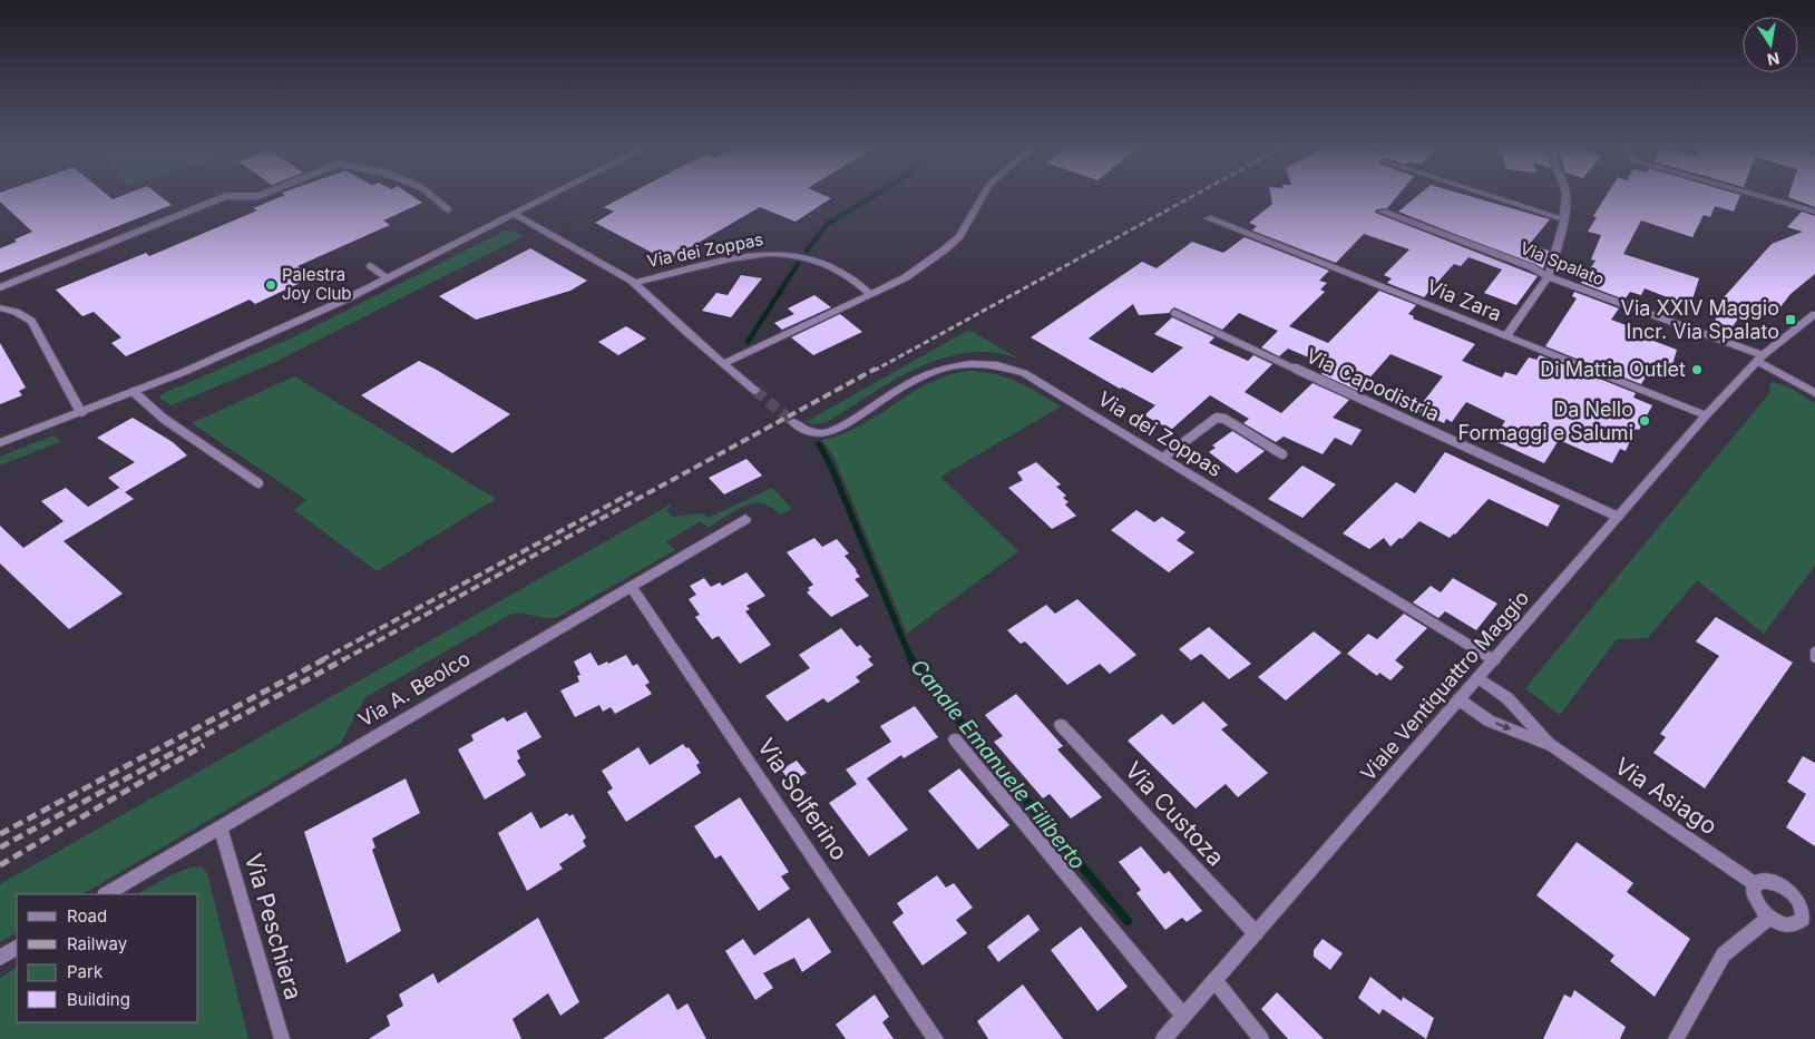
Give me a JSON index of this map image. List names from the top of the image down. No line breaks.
{"streets":{"street":["Via dei Zoppas","Via Spalato","Via Zara","Viale Ventiquattro Maggio","Via A. Beolco","Via Asiago","Via Solferino","Via Custoza","Via Peschiera"],"lane":["Via Capodistria"]},"crossings":[["Via dei Zoppas","Viale Ventiquattro Maggio"],["Via Spalato","Viale Ventiquattro Maggio"],["Via Zara","Viale Ventiquattro Maggio"],["Via Capodistria","Viale Ventiquattro Maggio"],["Viale Ventiquattro Maggio","Via Asiago"],["Viale Ventiquattro Maggio","Via Custoza"],["Via A. Beolco","Via Solferino"],["Via A. Beolco","Via Peschiera"]],"water":["Canale Emanuele Filiberto"],"places":{"other":["Palestra Joy Club","Di Mattia Outlet","Da Nello Formaggi e Salumi"],"transit":["Via XXIV Maggio Incr. Via Spalato"]},"legend":["Road","Railway","Park","Building"],"north":"bottom"}
